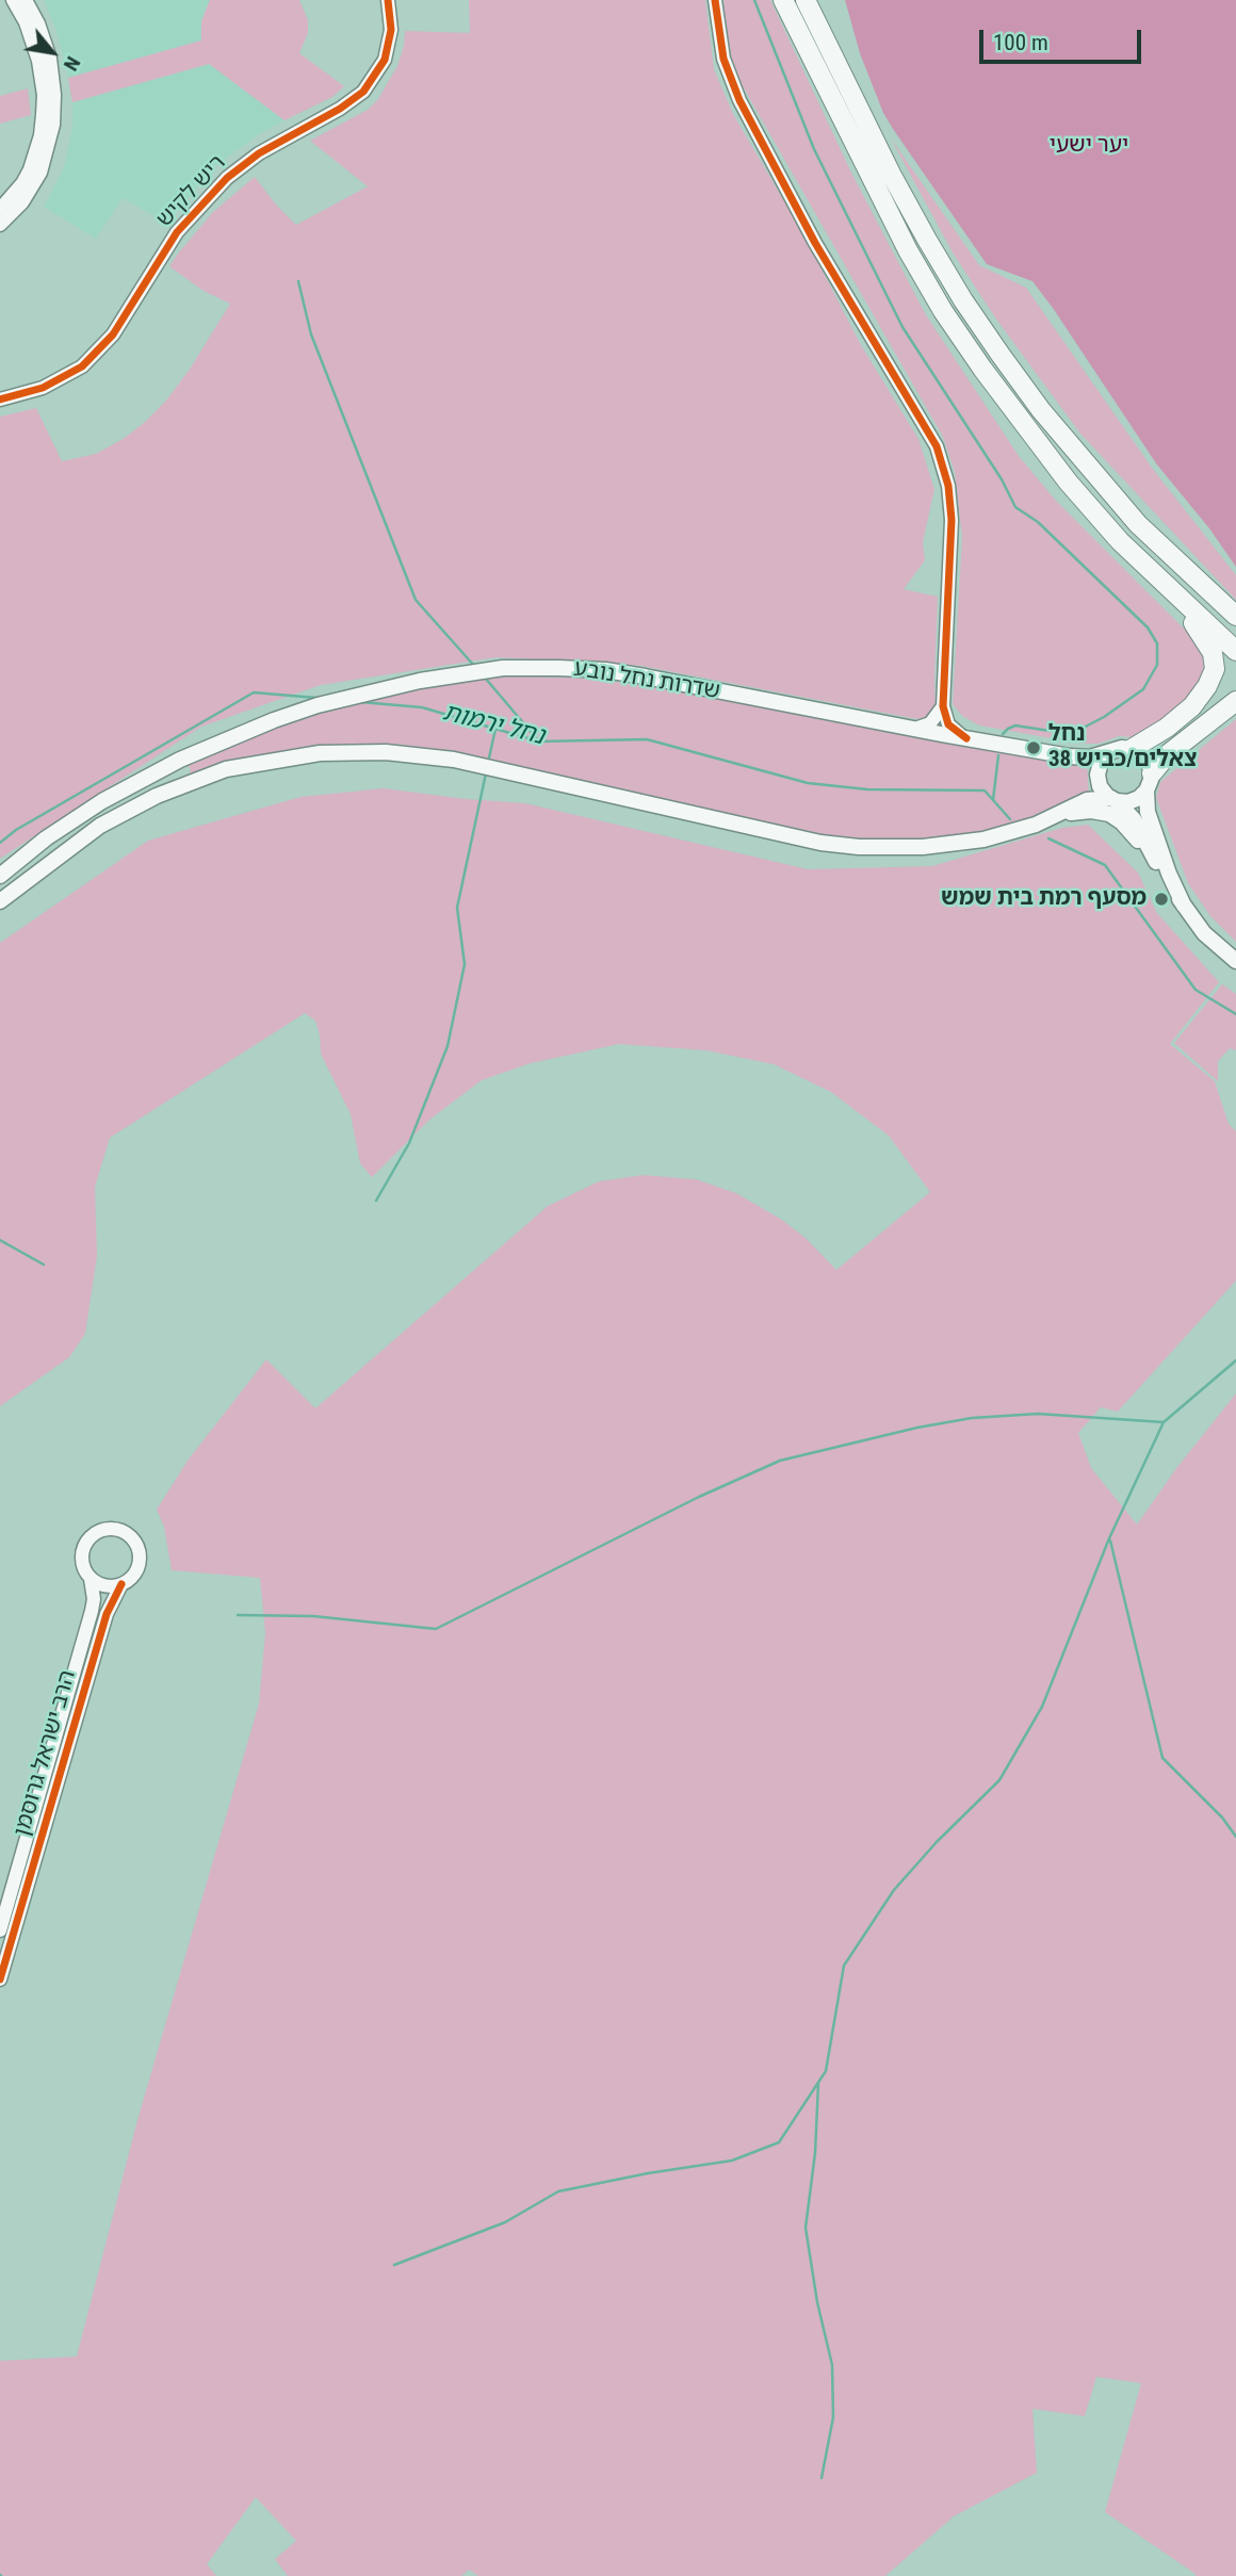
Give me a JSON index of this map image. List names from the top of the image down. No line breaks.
{"streets":{"main road":["שדרות נחל נובע"],"street":["ריש לקיש","הרב ישראל גרוסמן"]},"water":["נחל ירמות"],"parks":["יער ישעי"],"places":["נחל צאלים/כביש 38","מסעף רמת בית שמש"],"scale_bar":"100 m","north":"bottom right"}
